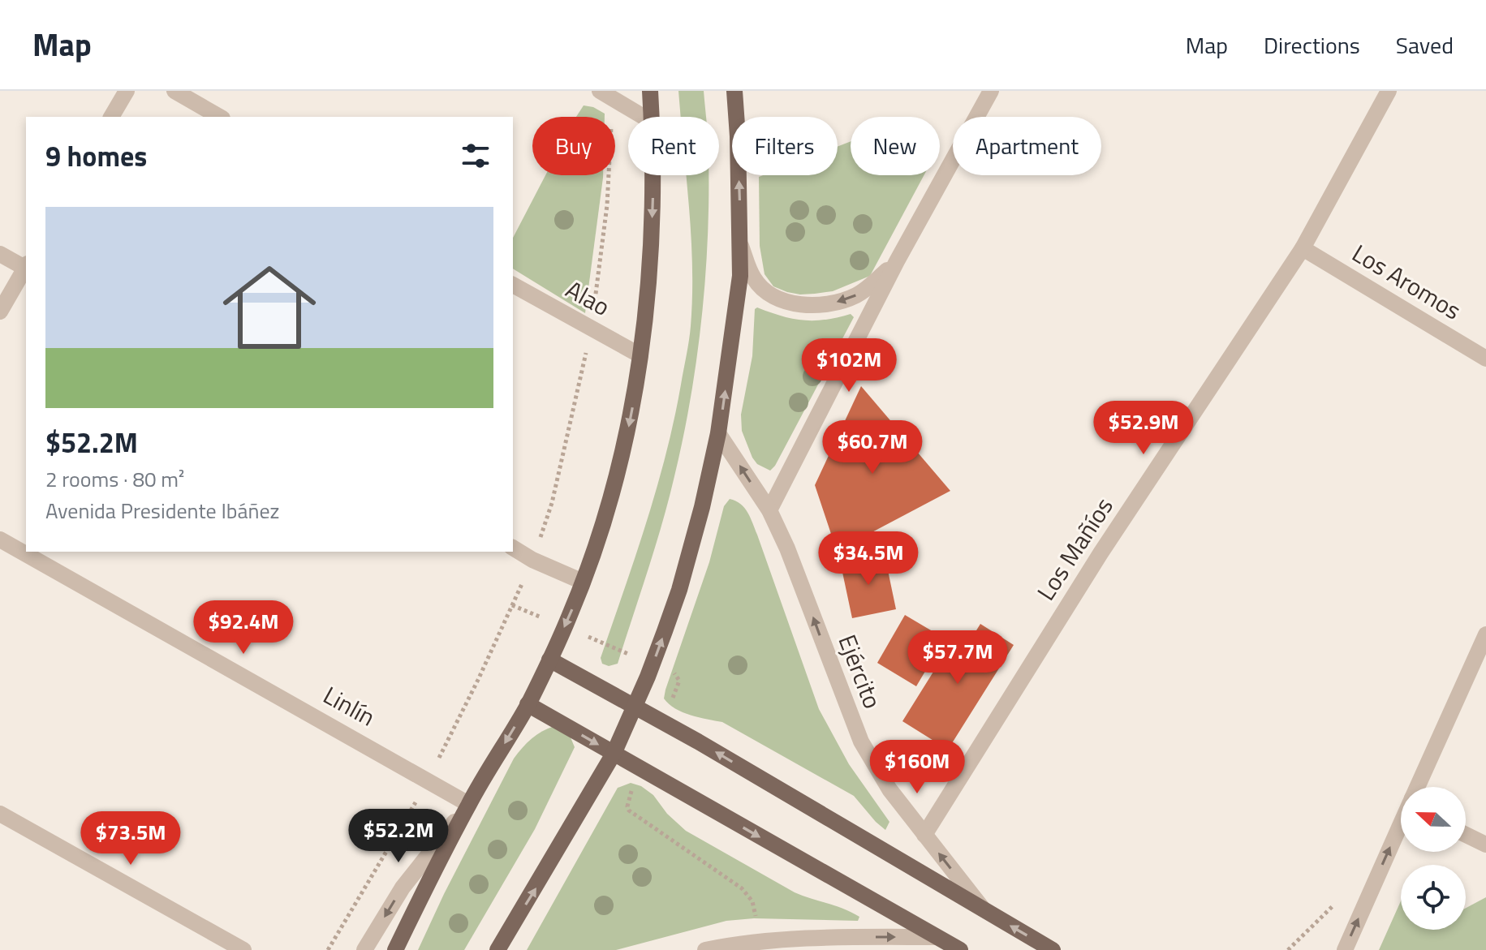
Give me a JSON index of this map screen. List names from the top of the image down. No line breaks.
{"streets":{"main road":["Ejército"],"street":["Los Aromos","Alao","Los Mañíos","Linlín"]},"crossings":[["Los Aromos","Los Mañíos"],["Los Mañíos","Ejército"]],"one_way":["Ejército"],"north":"left","page":{"header":"Map","nav":["Map","Directions","Saved"],"chip":["Buy","Rent","Filters","New","Apartment"],"heading":"9 homes","list":[{"name":"$52.2M","note":"2 rooms · 80 m² · Avenida Presidente Ibáñez"}],"price":["$102M","$52.9M","$60.7M","$34.5M","$92.4M","$57.7M","$160M","$52.2M","$73.5M"]}}
